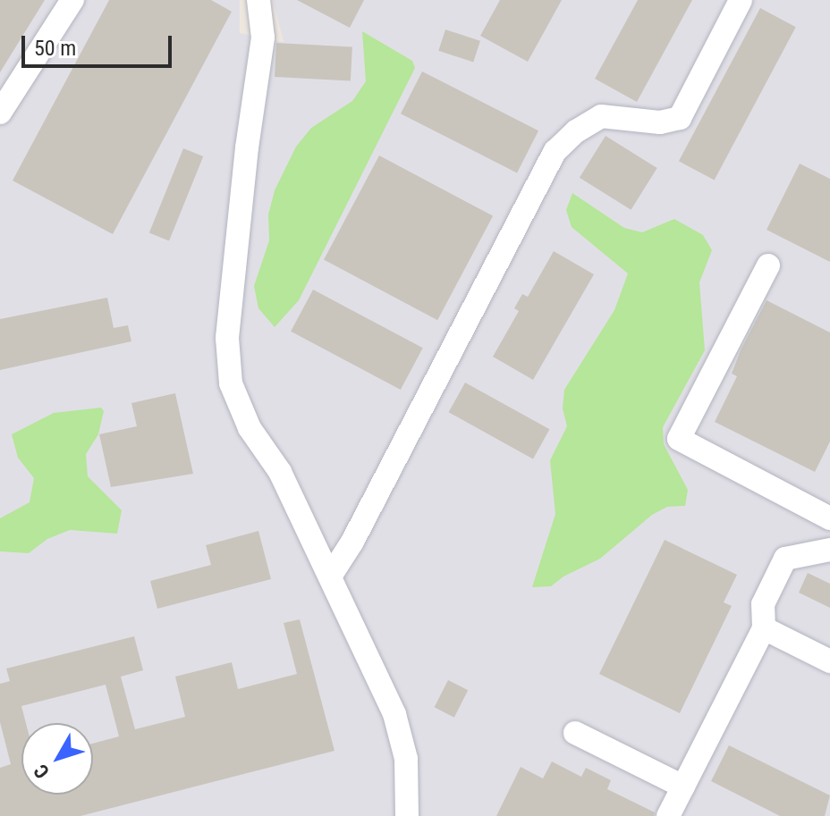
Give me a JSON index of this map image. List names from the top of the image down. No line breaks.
{"scale_bar":"50 m","north":"bottom left"}
